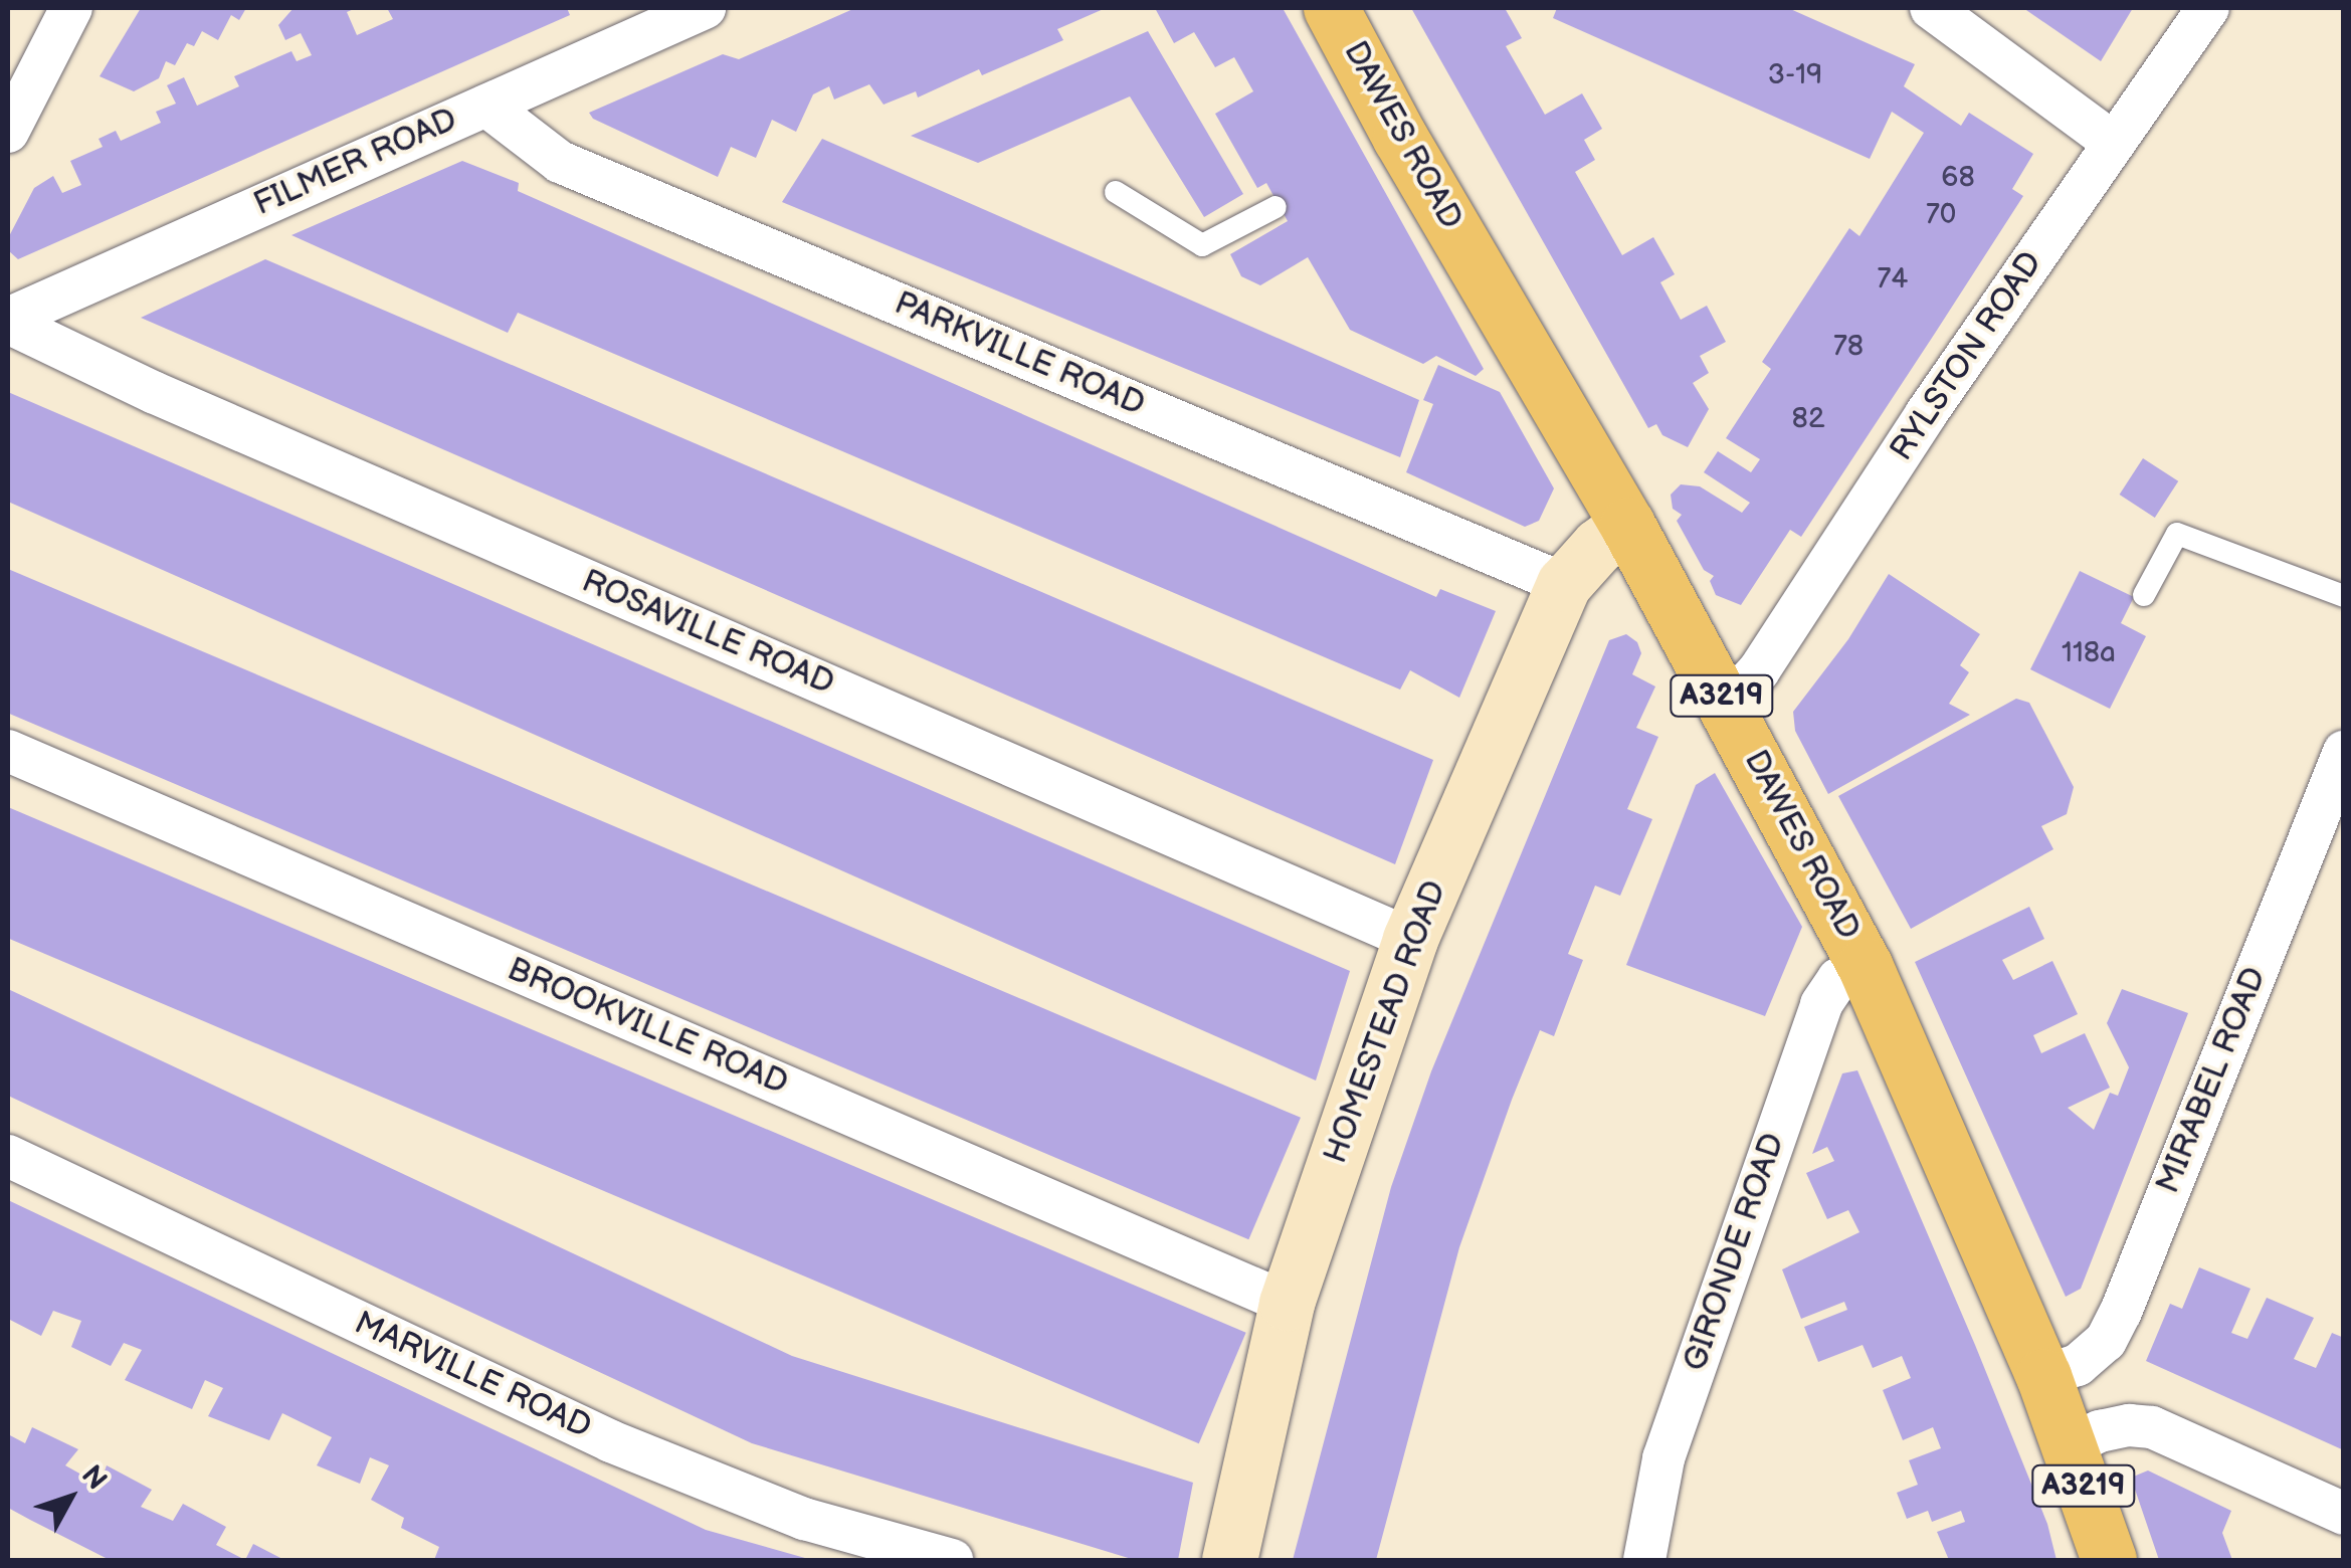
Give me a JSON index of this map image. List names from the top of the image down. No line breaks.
{"streets":{"main road":["DAWES ROAD","A3219"],"street":["FILMER ROAD","PARKVILLE ROAD","RYLSTON ROAD","ROSAVILLE ROAD","HOMESTEAD ROAD","BROOKVILLE ROAD","MIRABEL ROAD","GIRONDE ROAD","MARVILLE ROAD"]},"crossings":[["DAWES ROAD","RYLSTON ROAD"],["DAWES ROAD","HOMESTEAD ROAD"],["DAWES ROAD","MIRABEL ROAD"],["DAWES ROAD","GIRONDE ROAD"],["FILMER ROAD","PARKVILLE ROAD"],["FILMER ROAD","ROSAVILLE ROAD"],["PARKVILLE ROAD","HOMESTEAD ROAD"],["ROSAVILLE ROAD","HOMESTEAD ROAD"],["HOMESTEAD ROAD","BROOKVILLE ROAD"]],"house_numbers":["3-19","68","70","74","78","82","118a"],"north":"top right"}
